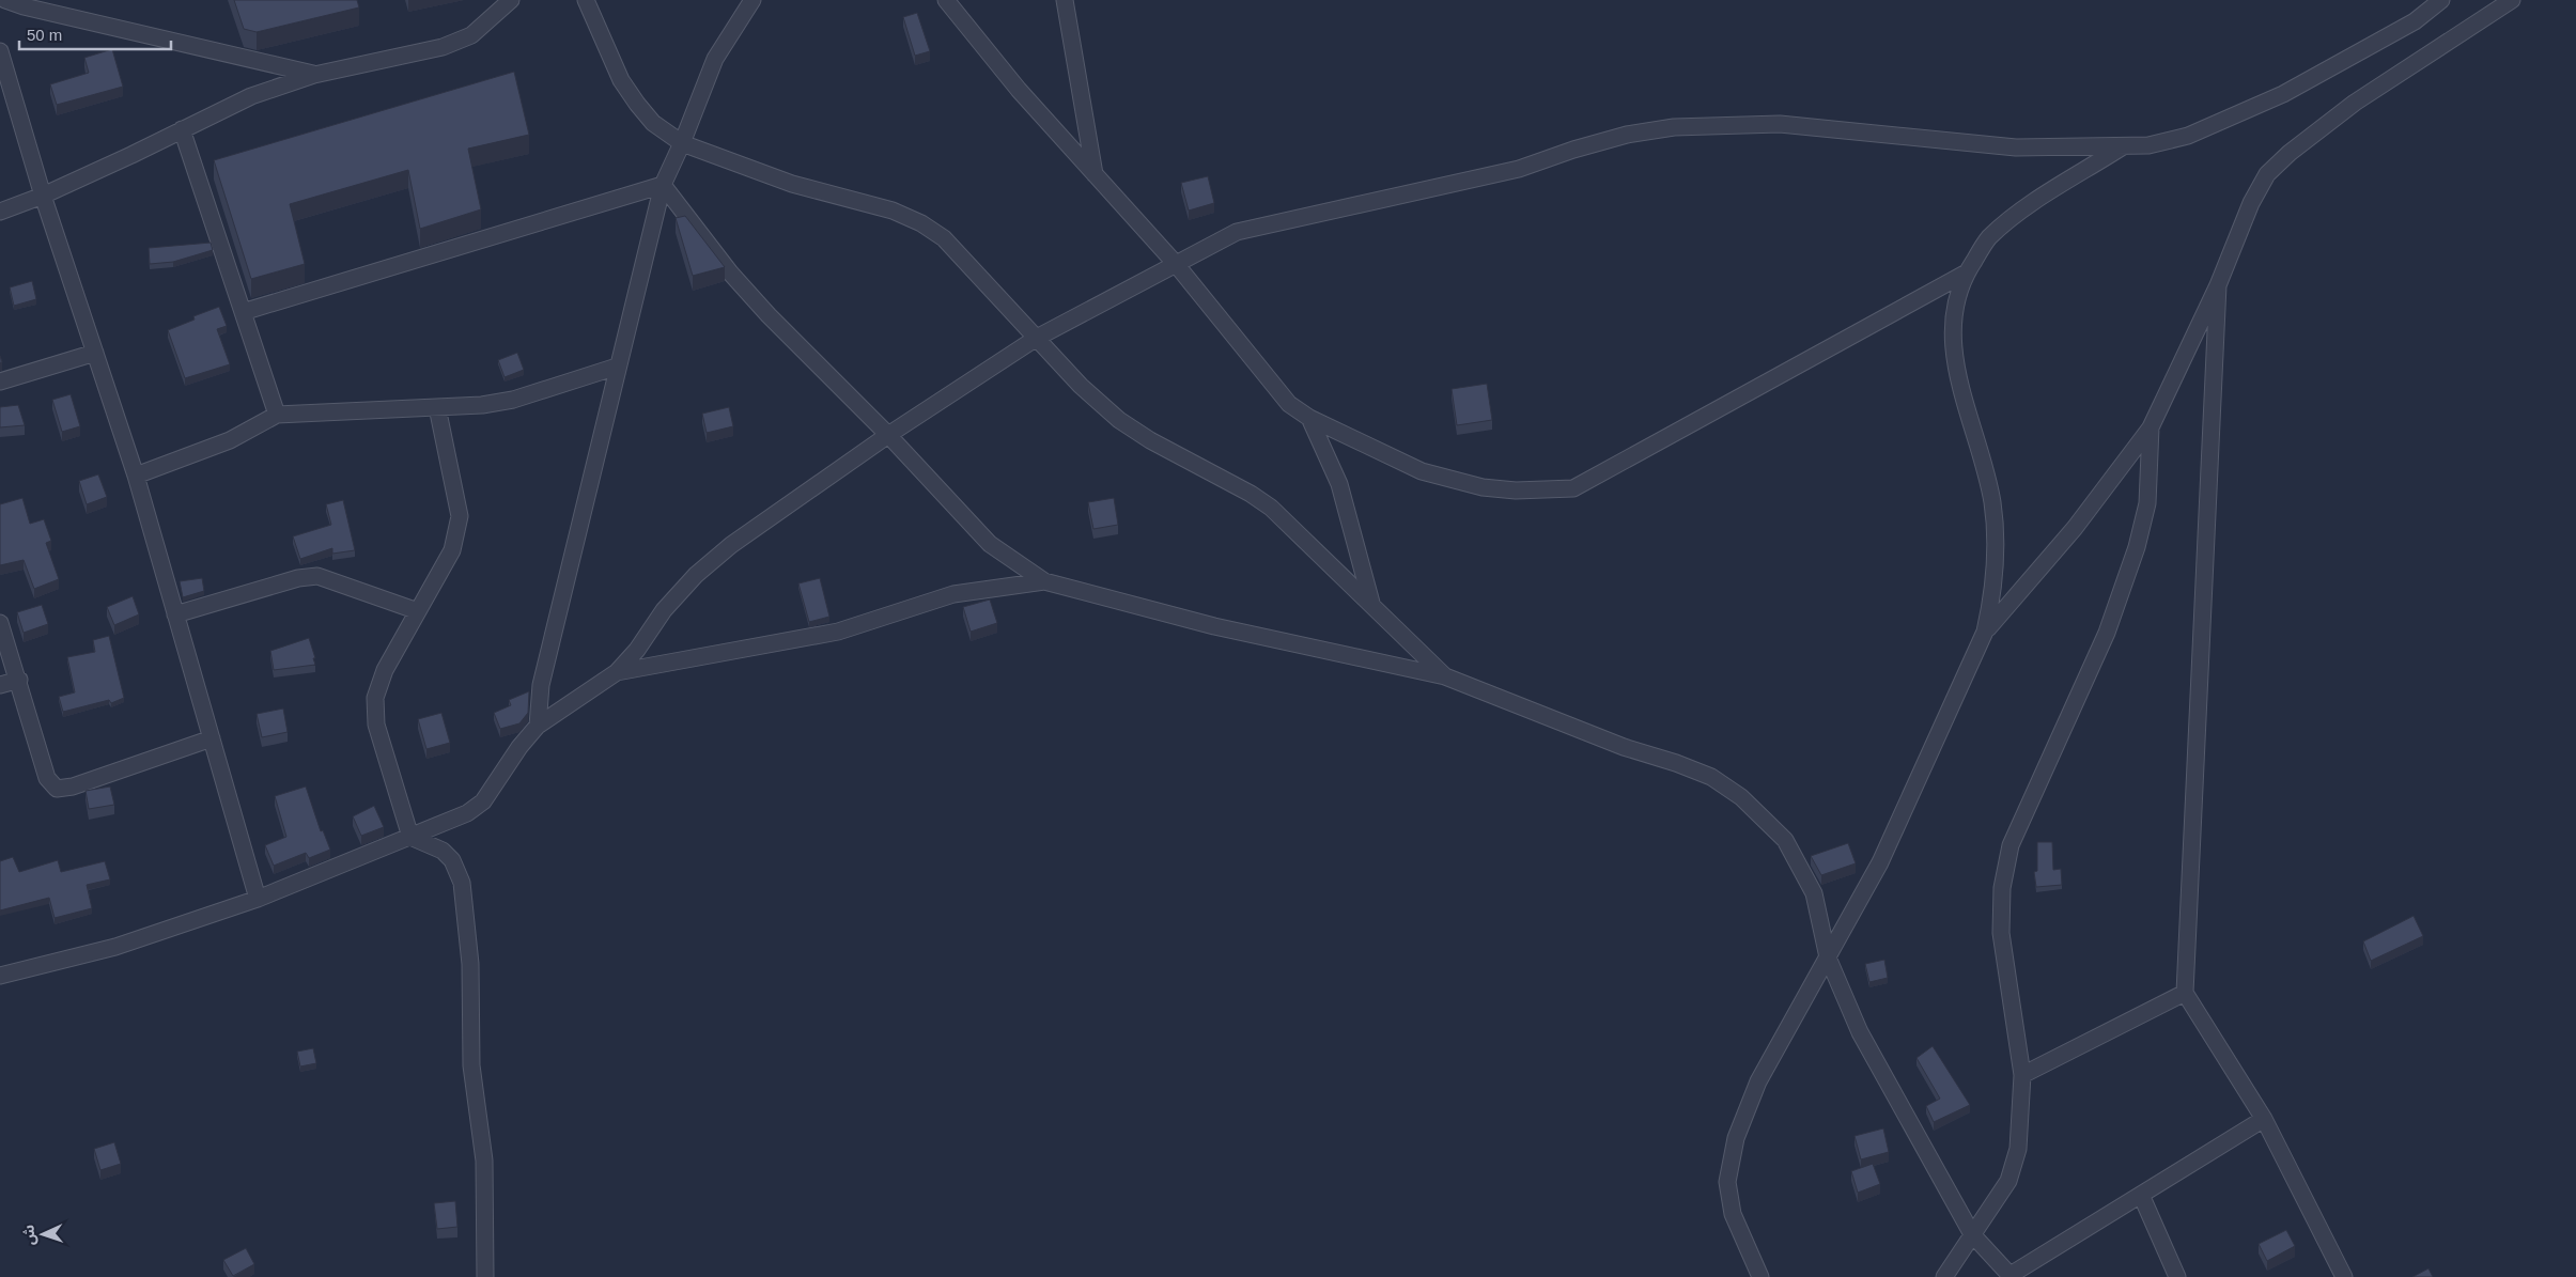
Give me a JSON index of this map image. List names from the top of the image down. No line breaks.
{"scale_bar":"50 m","north":"left"}
